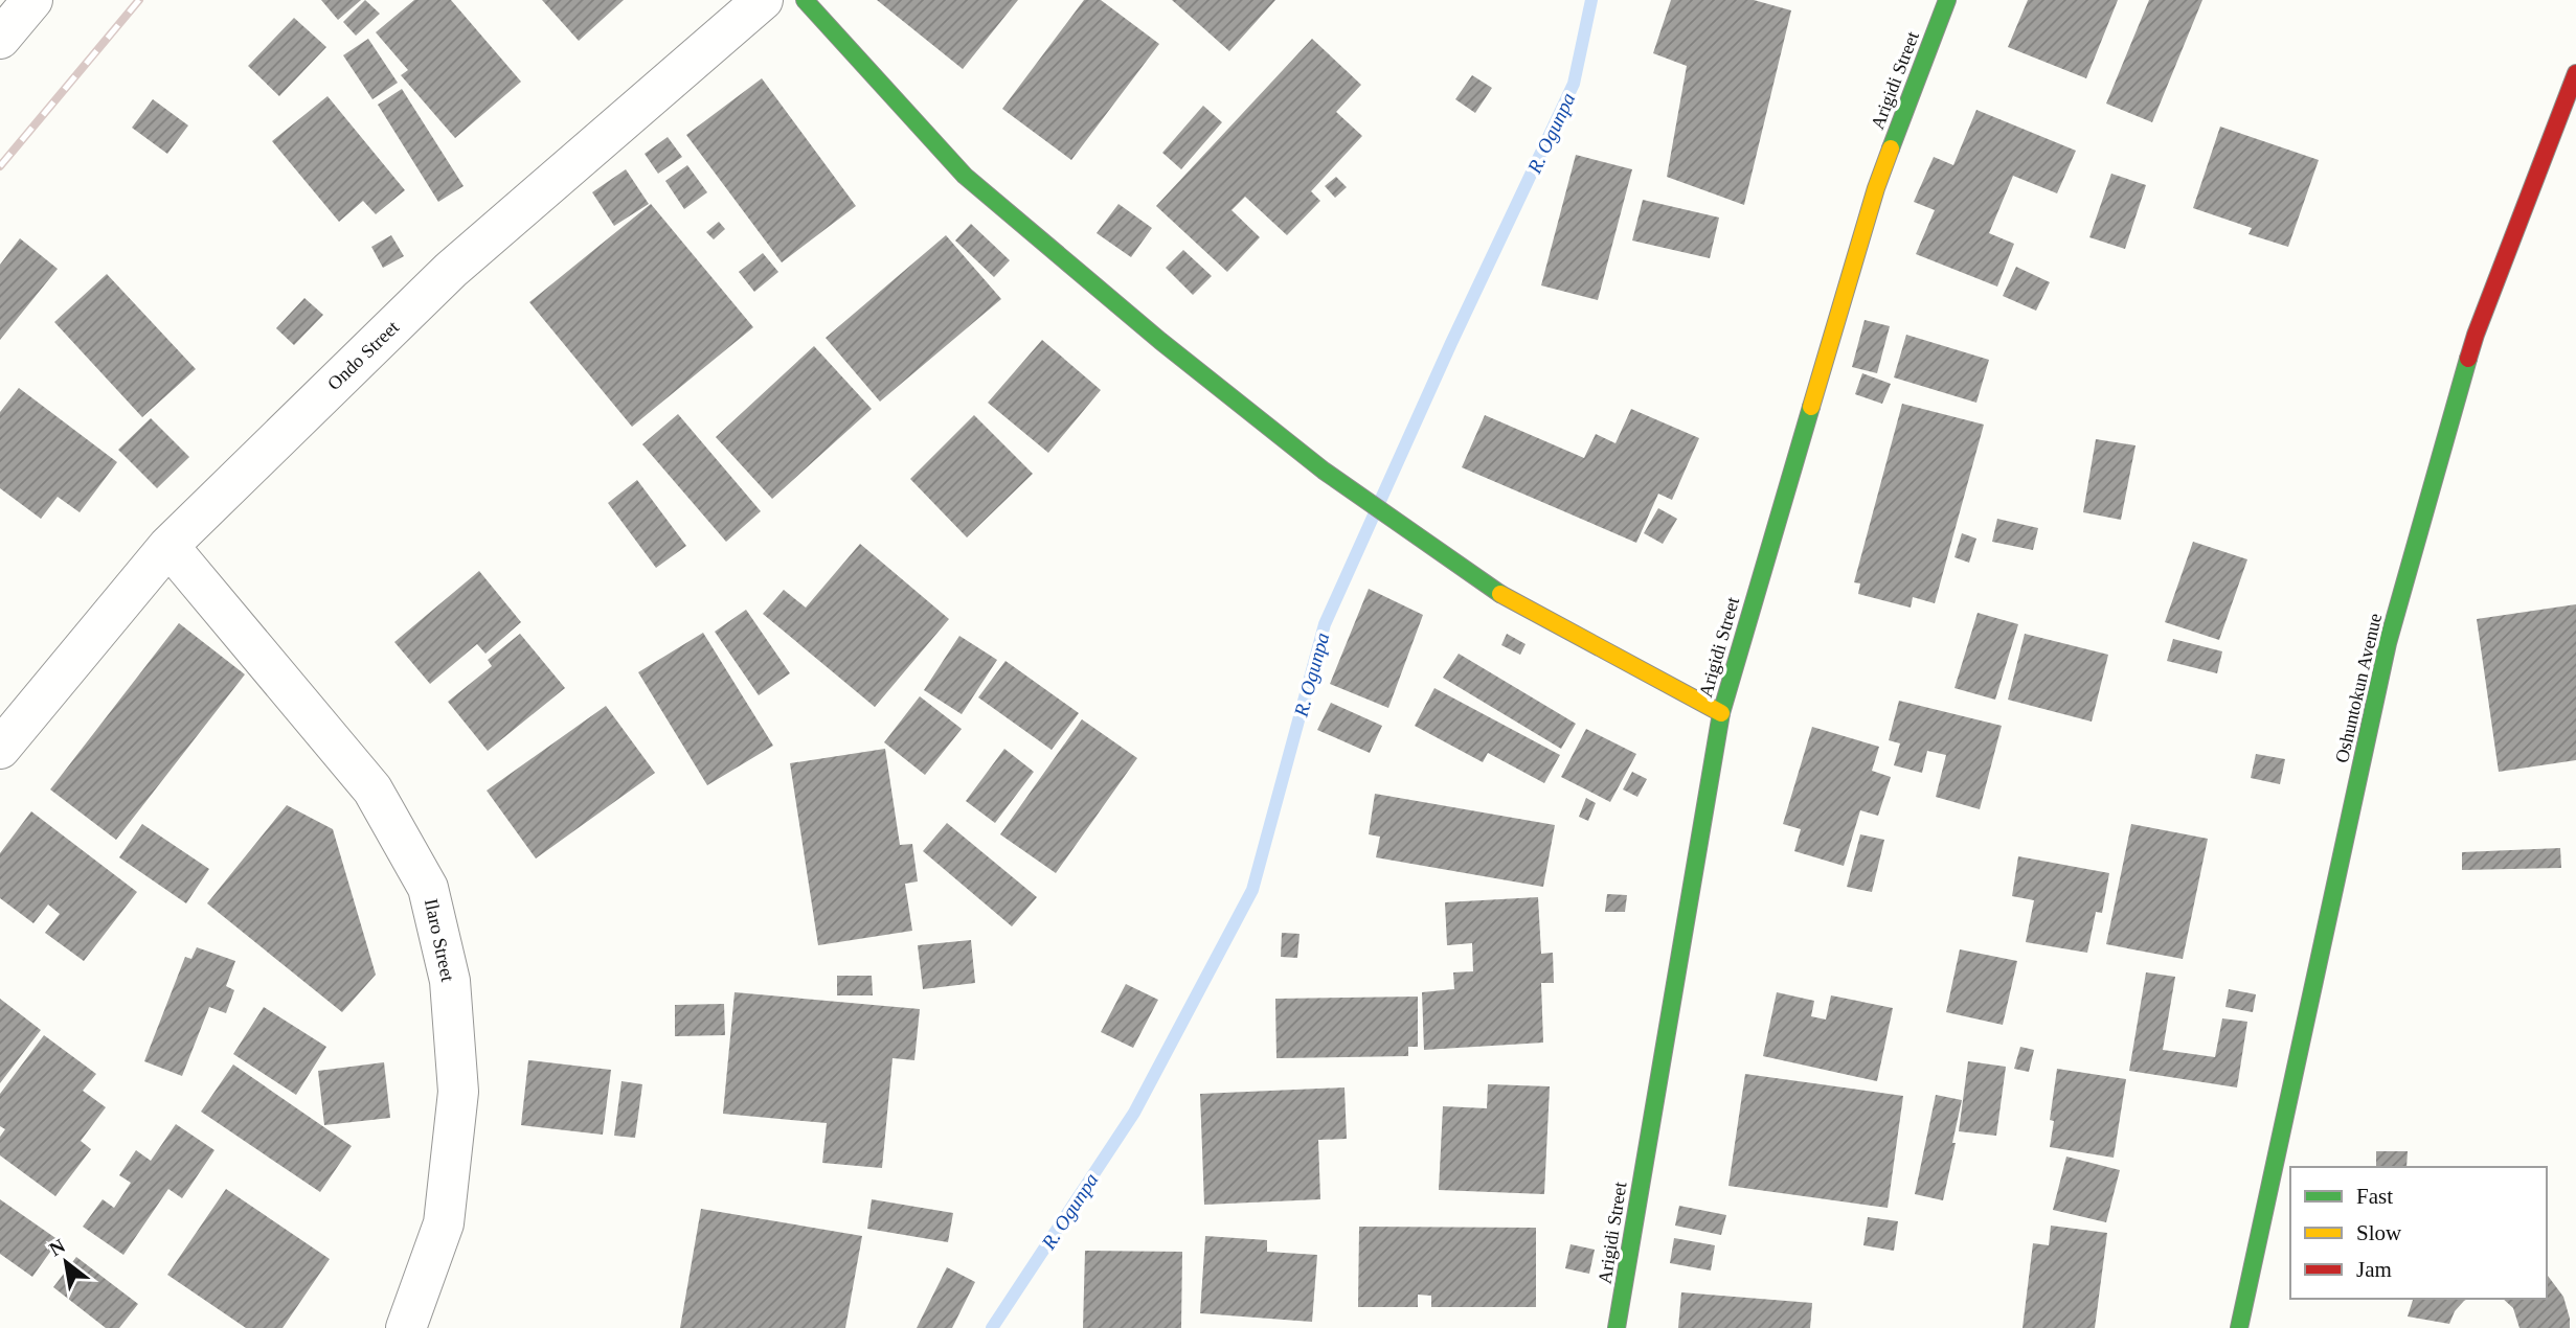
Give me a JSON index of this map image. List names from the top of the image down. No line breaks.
{"streets":{"street":["Arigidi Street","Ondo Street","Oshuntokun Avenue","Ilaro Street"]},"crossings":[["Ondo Street","Ilaro Street"]],"water":["R. Ogunpa"],"legend":["Fast","Slow","Jam"],"north":"top left"}
